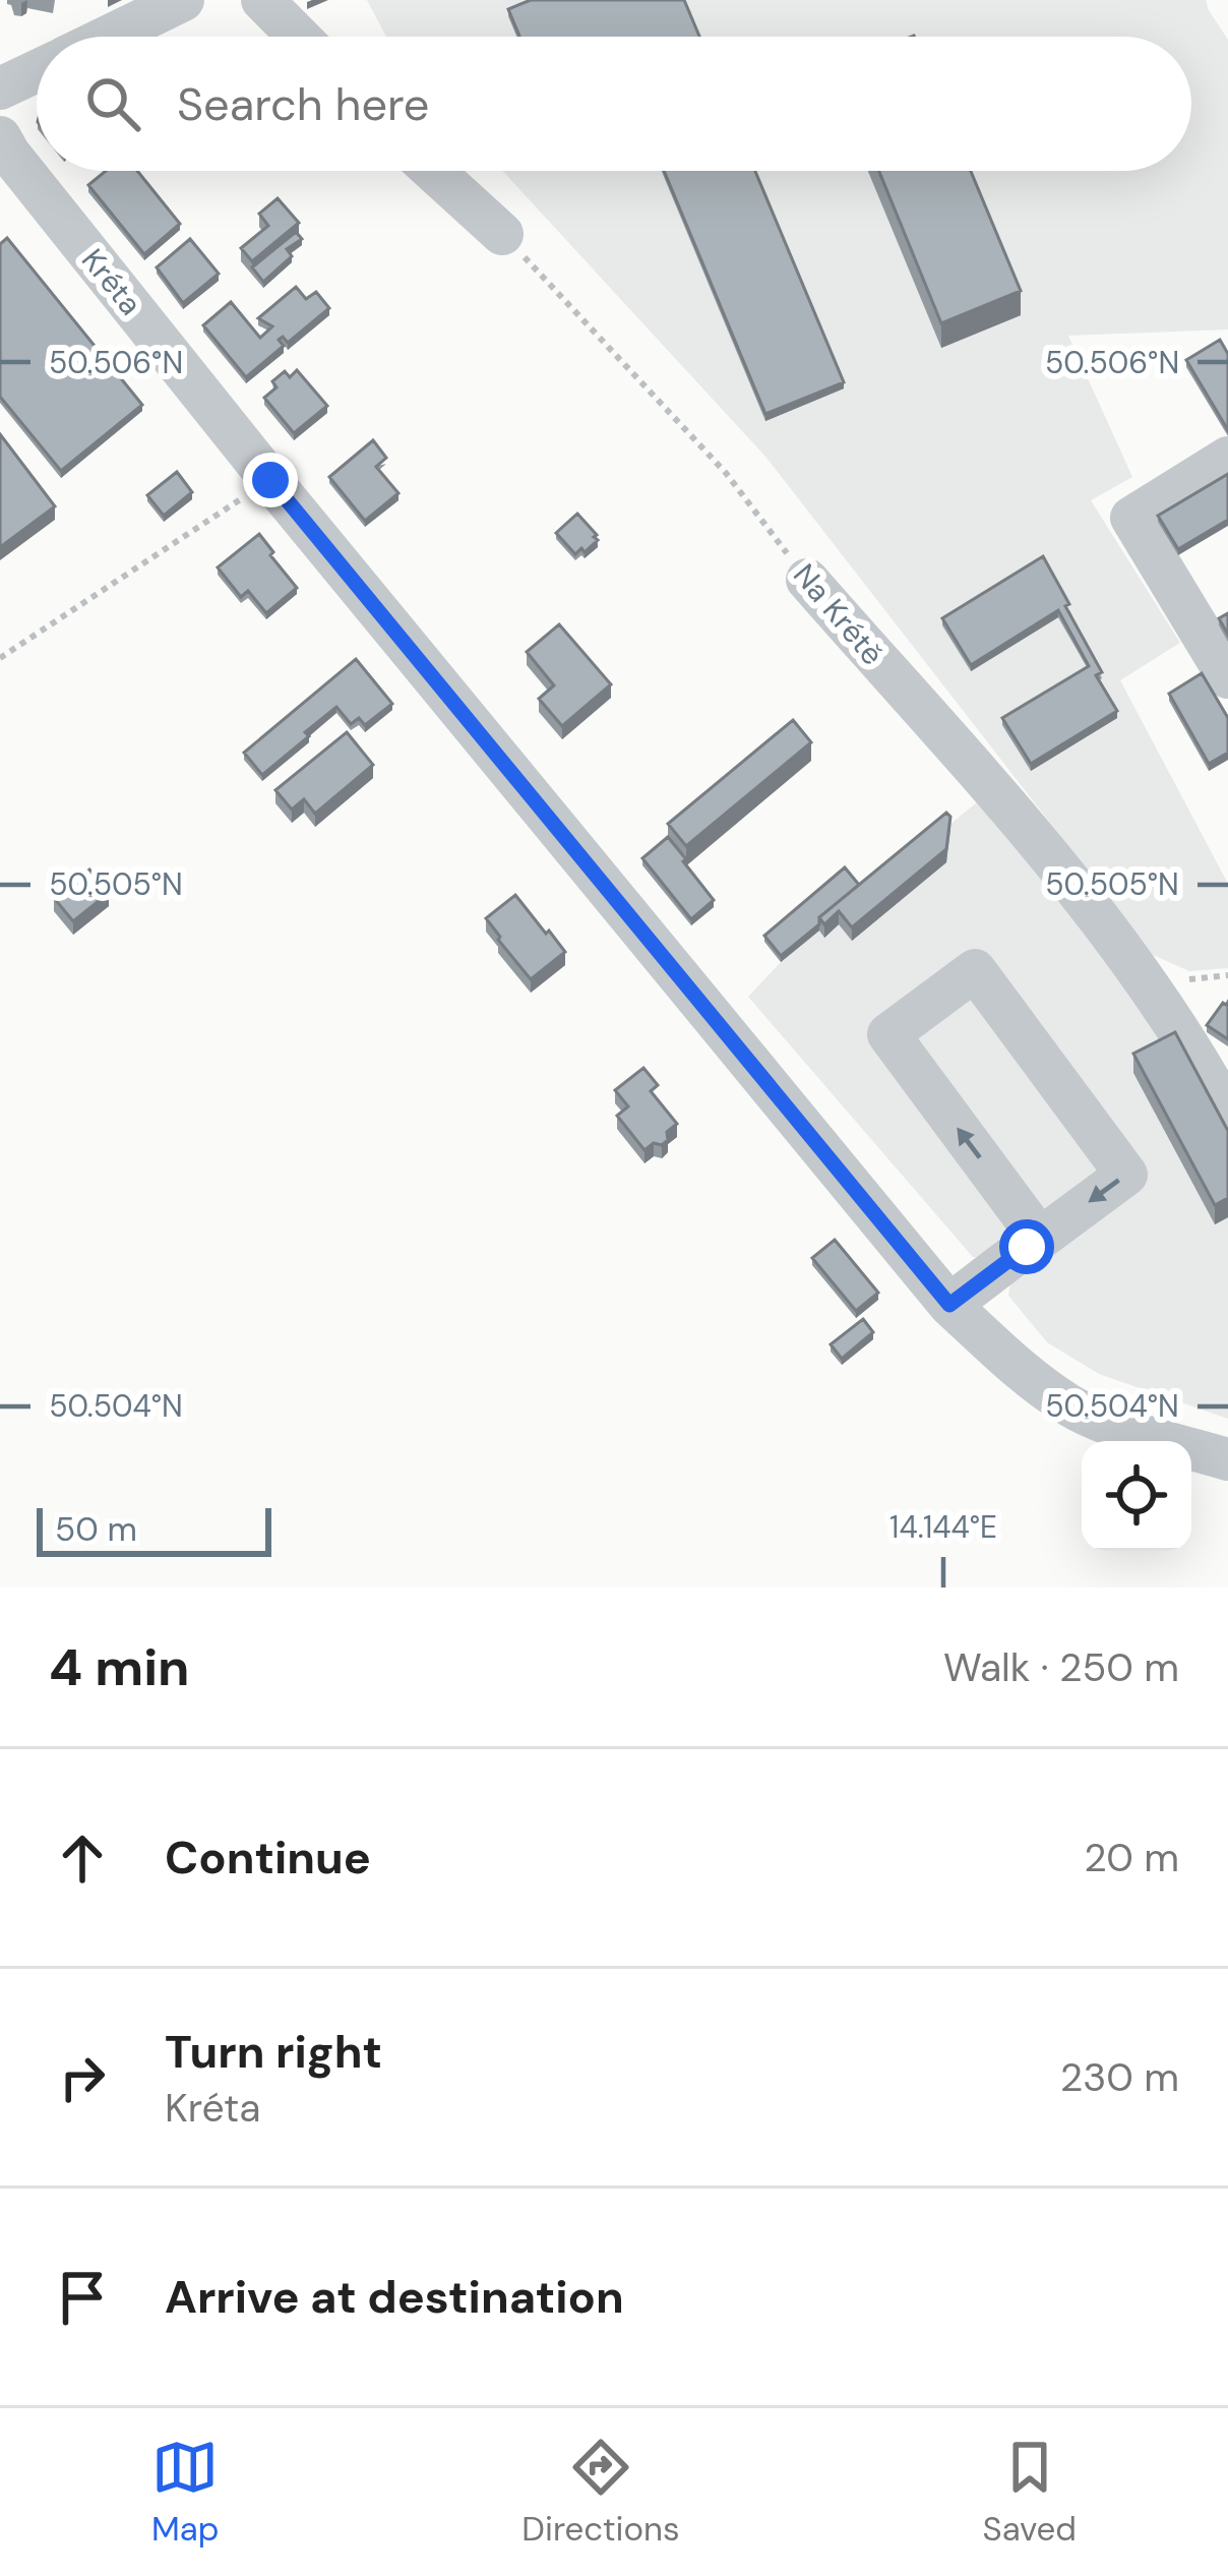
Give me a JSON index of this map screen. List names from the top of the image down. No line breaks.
{"streets":{"street":["Kréta","Na Krétě"]},"scale_bar":"50 m","page":{"search":"Search here","scale":"50 m","heading":["4 min","Walk · 250 m"],"list":[["Continue","20 m"],["Turn right","Kréta","230 m"],"Arrive at destination"],"nav":["Map","Directions","Saved"]},"coordinates":["50.506°N","50.505°N","50.504°N","14.144°E"]}
